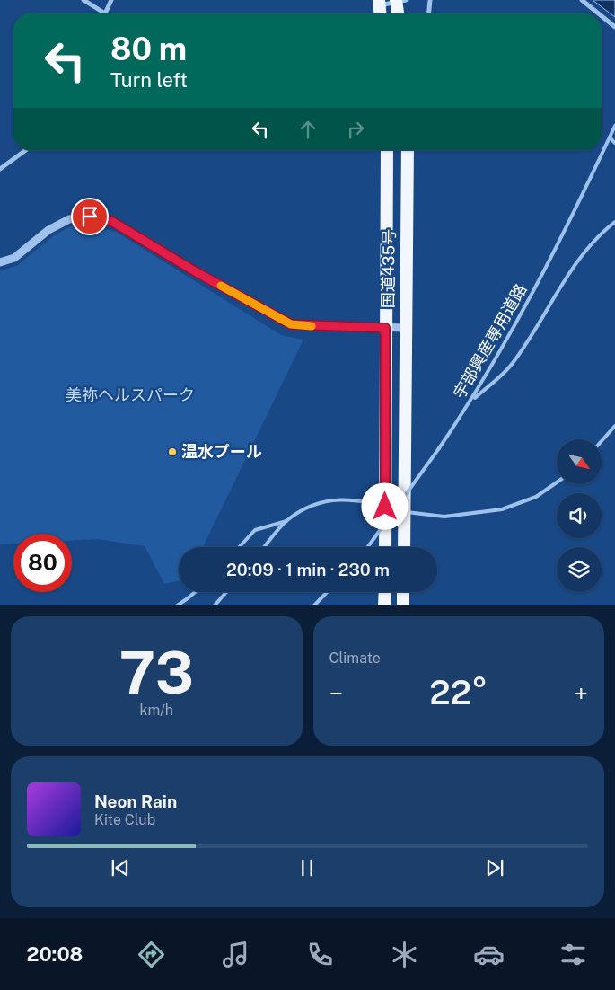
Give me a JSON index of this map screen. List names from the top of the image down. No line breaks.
{"streets":{"highway":["国道435号"],"lane":["宇部興産専用道路"]},"parks":["美祢ヘルスパーク"],"places":["温水プール"],"north":"bottom right","page":{"turn":["80 m","Turn left"],"limit":"80","trip":"20:09 · 1 min · 230 m","tile":[["73","km/h"],"Climate"],"heat":["−","22°","+"],"song":["Neon Rain","Kite Club"],"tabs":"20:08"}}
